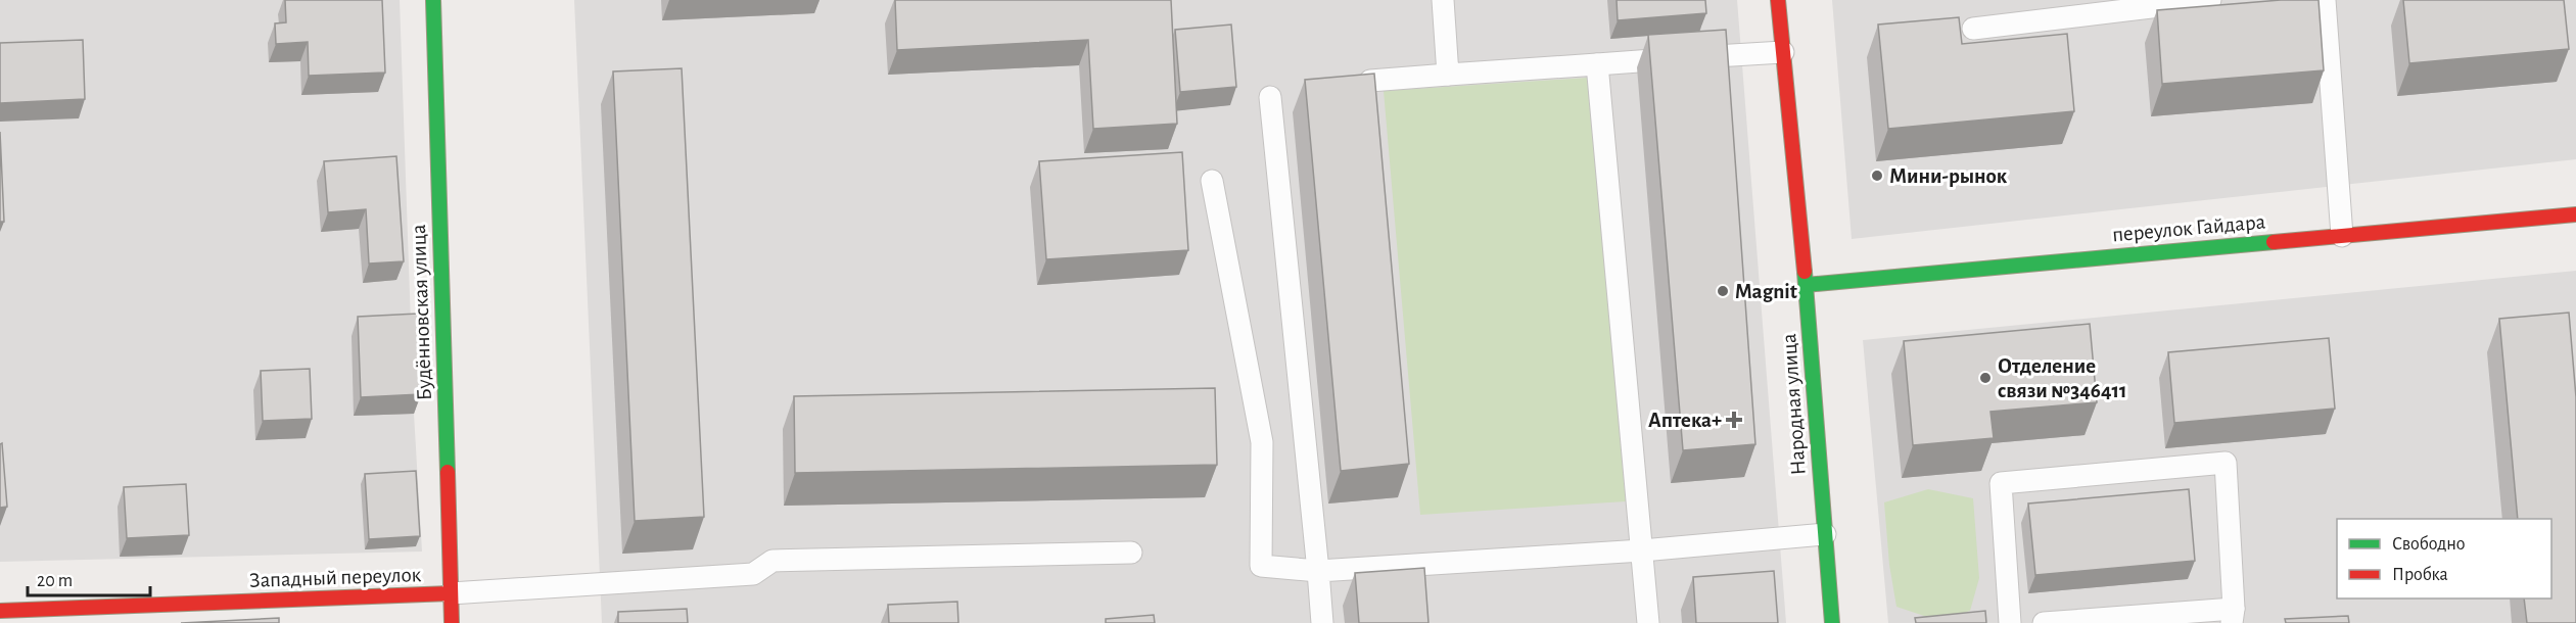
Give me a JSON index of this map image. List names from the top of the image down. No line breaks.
{"streets":{"street":["переулок Гайдара","Будённовская улица","Народная улица","Западный переулок"]},"crossings":[["переулок Гайдара","Народная улица"],["Будённовская улица","Западный переулок"]],"places":{"other":["Мини-рынок","Magnit","Отделение связи №346411"],"health":["Аптека+"]},"legend":["Свободно","Пробка"],"scale_bar":"20 m"}
